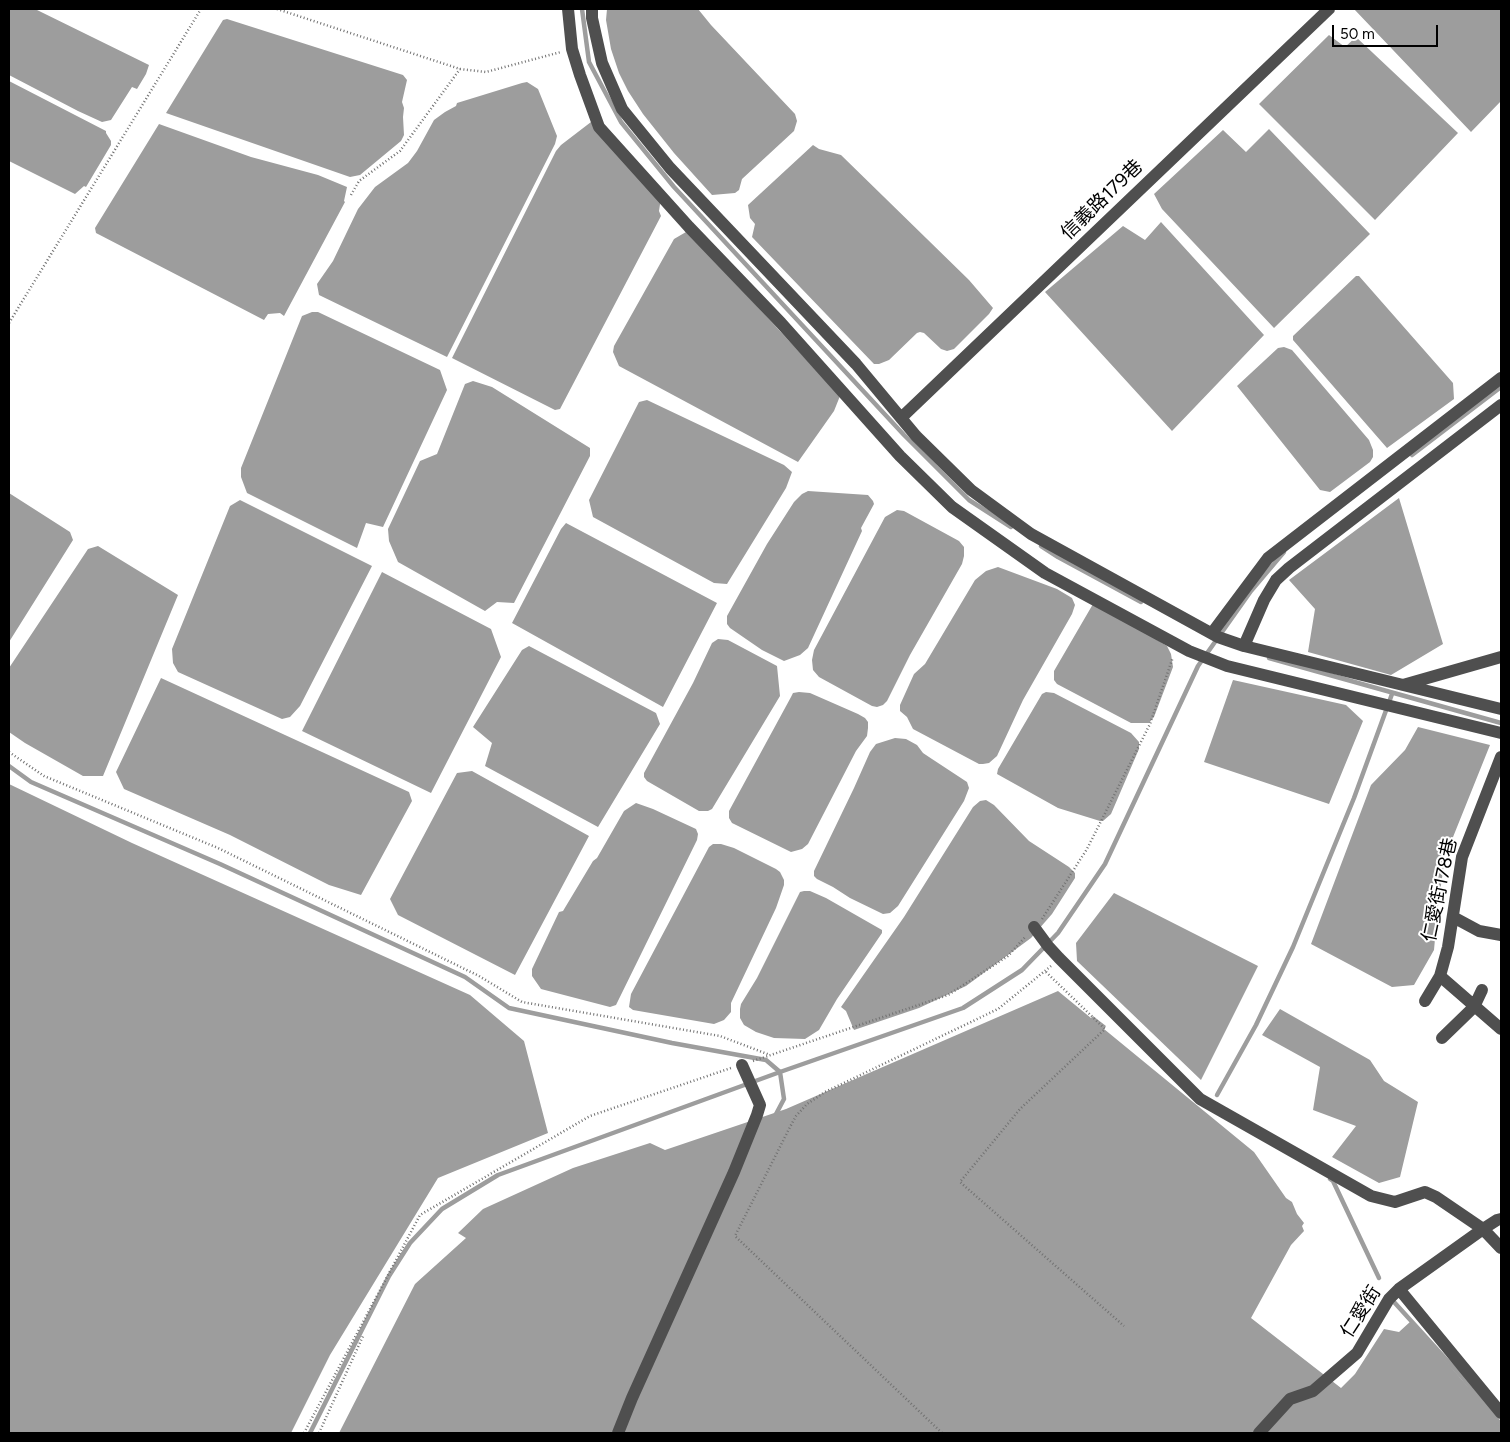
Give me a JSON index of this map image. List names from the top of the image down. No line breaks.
{"streets":{"street":["信義路179巷","仁愛街178巷","仁愛街"]},"scale_bar":"50 m"}
